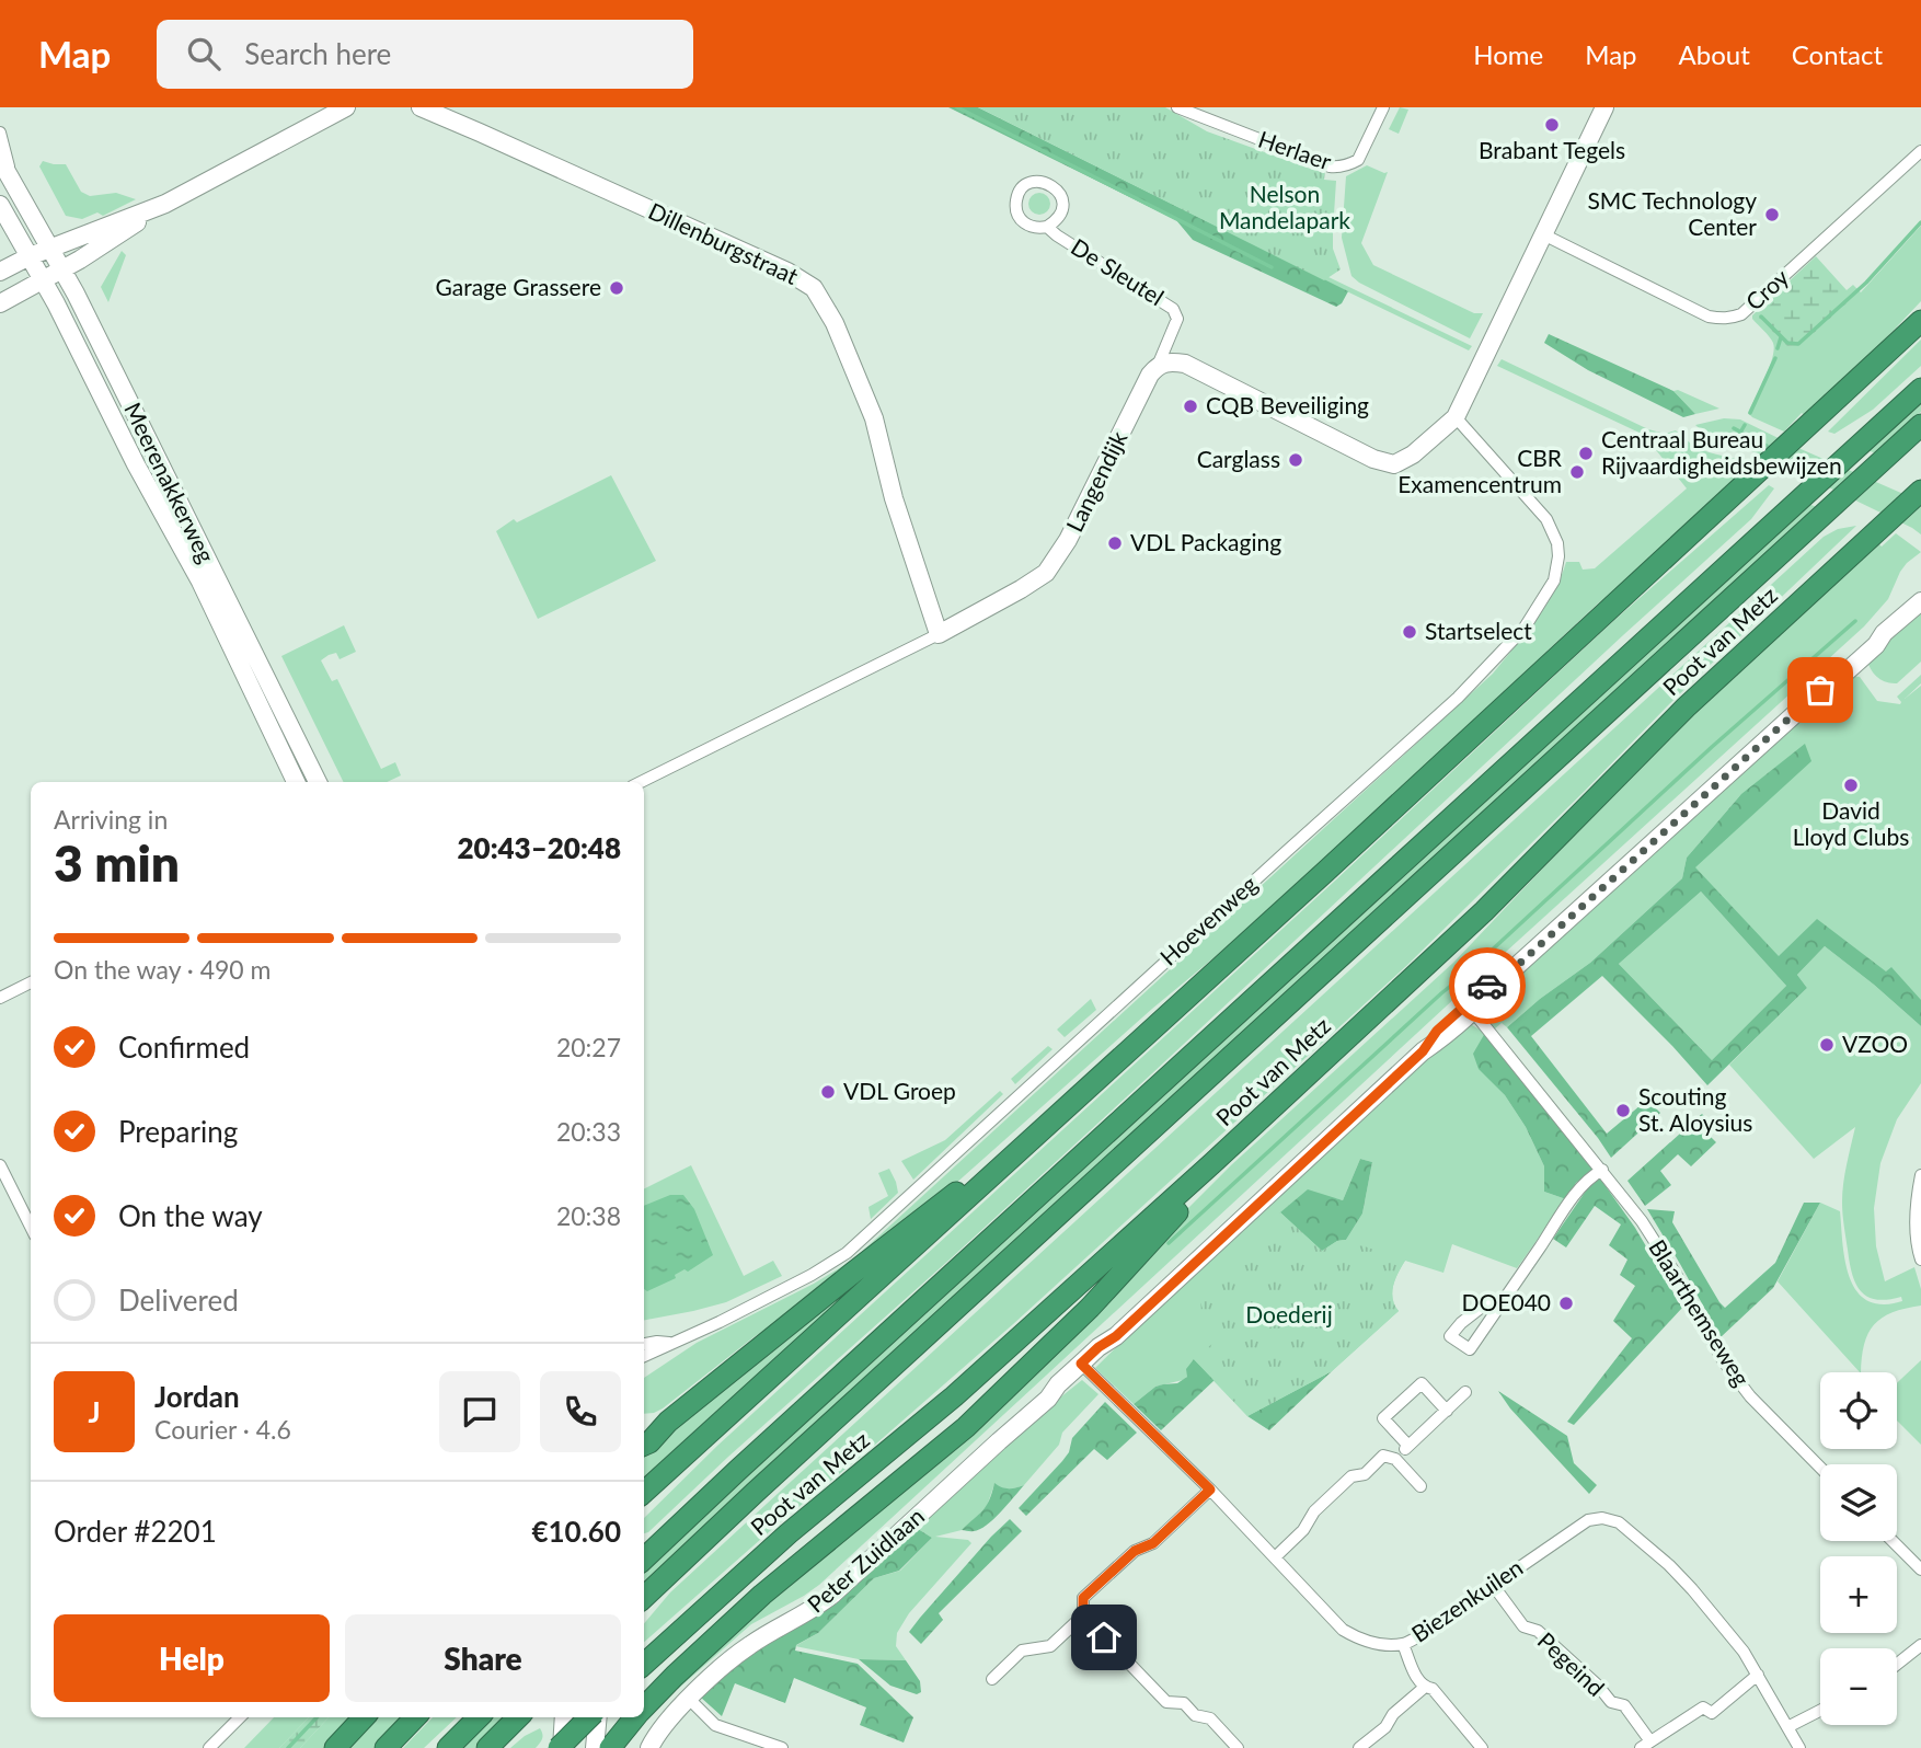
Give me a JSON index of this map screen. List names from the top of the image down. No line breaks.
{"streets":{"highway":["Poot van Metz"],"street":["Herlaer","Dillenburgstraat","De Sleutel","Croy","Langendijk","Meerenakkerweg","Hoevenweg","Blaarthemseweg","Peter Zuidlaan","Biezenkuilen","Pegeind"]},"crossings":[["Dillenburgstraat","Langendijk"],["De Sleutel","Langendijk"],["Blaarthemseweg","Peter Zuidlaan"],["Peter Zuidlaan","Biezenkuilen"],["Biezenkuilen","Pegeind"]],"parks":["Nelson Mandelapark","Doederij"],"places":["Brabant Tegels","SMC Technology Center","Garage Grassere","CQB Beveiliging","Centraal Bureau Rijvaardigheidsbewijzen","Carglass","CBR Examencentrum","VDL Packaging","Startselect","David Lloyd Clubs","VZOO","VDL Groep","Scouting St. Aloysius","DOE040"],"page":{"header":"Map","search":"Search here","nav":["Home","Map","About","Contact"],"heading":["3 min","Arriving in","20:43–20:48"],"panel":["Jordan","Courier · 4.6","Order #2201","€10.60"],"bar":"On the way · 490 m","list":[["Confirmed","20:27"],["Preparing","20:33"],["On the way","20:38"],"Delivered"],"round":"J","map_buttons":["+","−"],"buttons":["Help","Share"]}}
